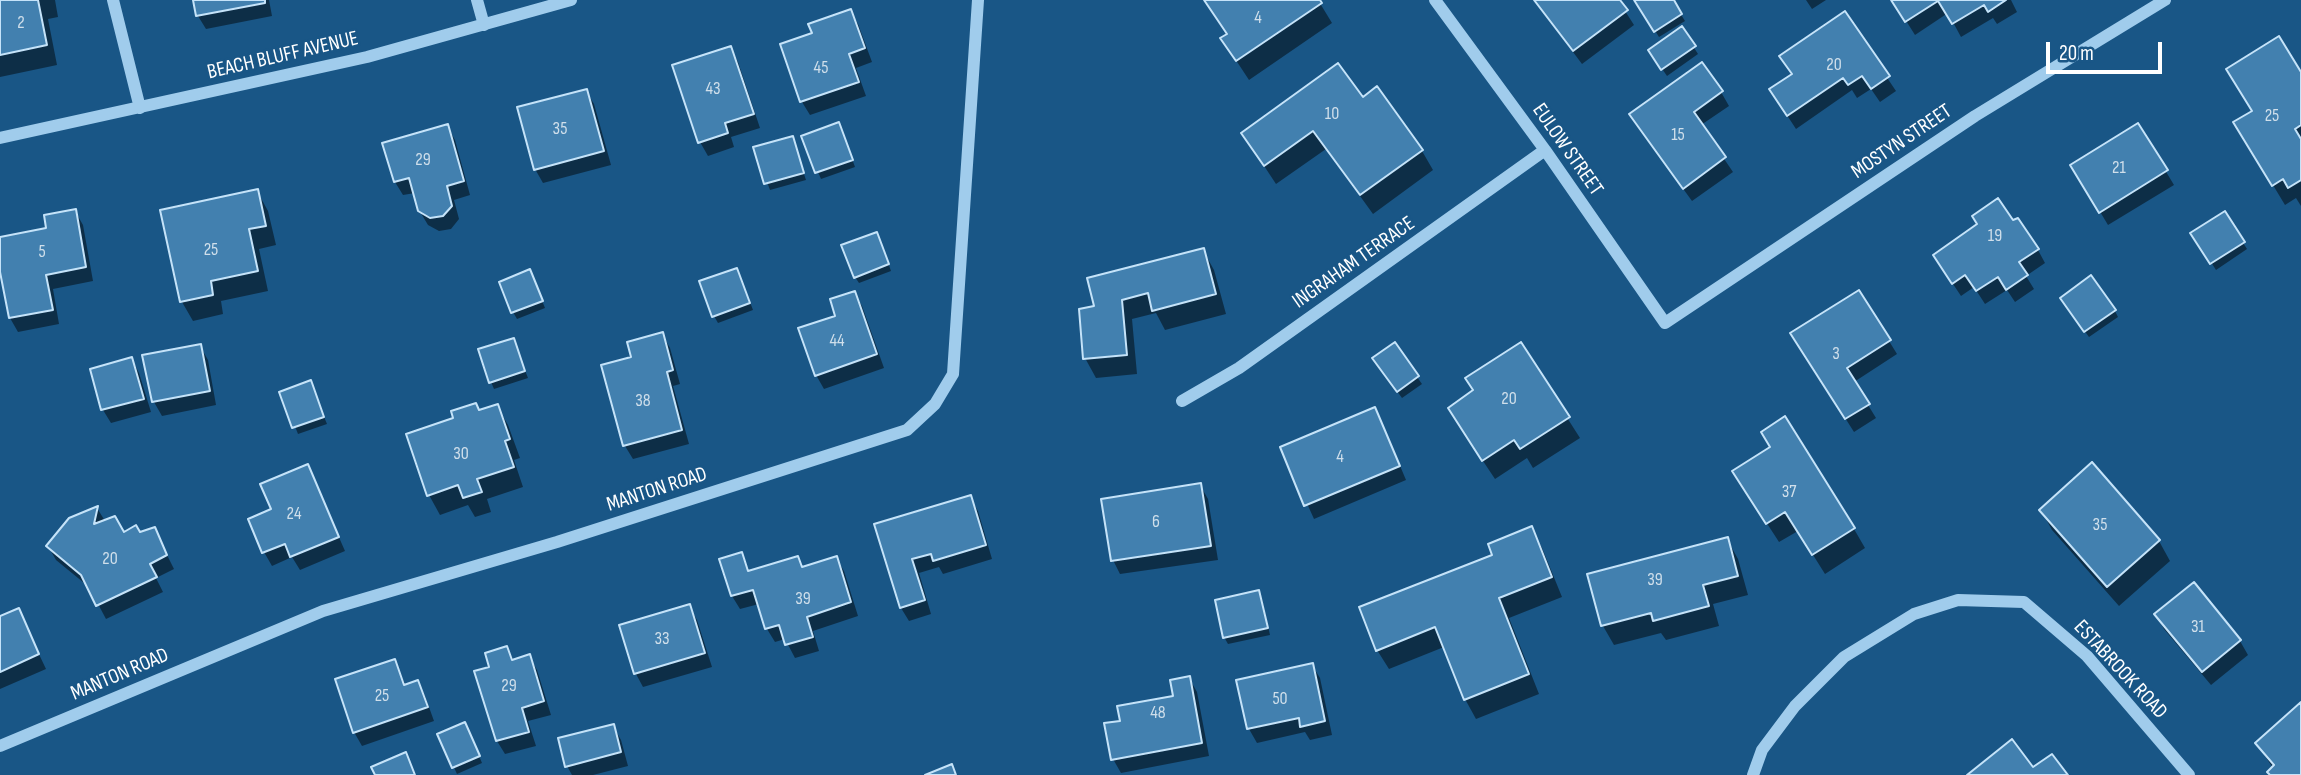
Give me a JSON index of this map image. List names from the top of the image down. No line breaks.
{"streets":{"street":["BEACH BLUFF AVENUE","MOSTYN STREET","EULOW STREET","INGRAHAM TERRACE","MANTON ROAD","ESTABROOK ROAD"]},"crossings":[["MOSTYN STREET","EULOW STREET"],["EULOW STREET","INGRAHAM TERRACE"]],"house_numbers":["4","2","20","45","43","10","25","35","15","29","21","19","25","5","44","3","20","38","30","4","37","24","6","35","20","39","39","31","33","29","25","50","48"],"scale_bar":"20 m"}
